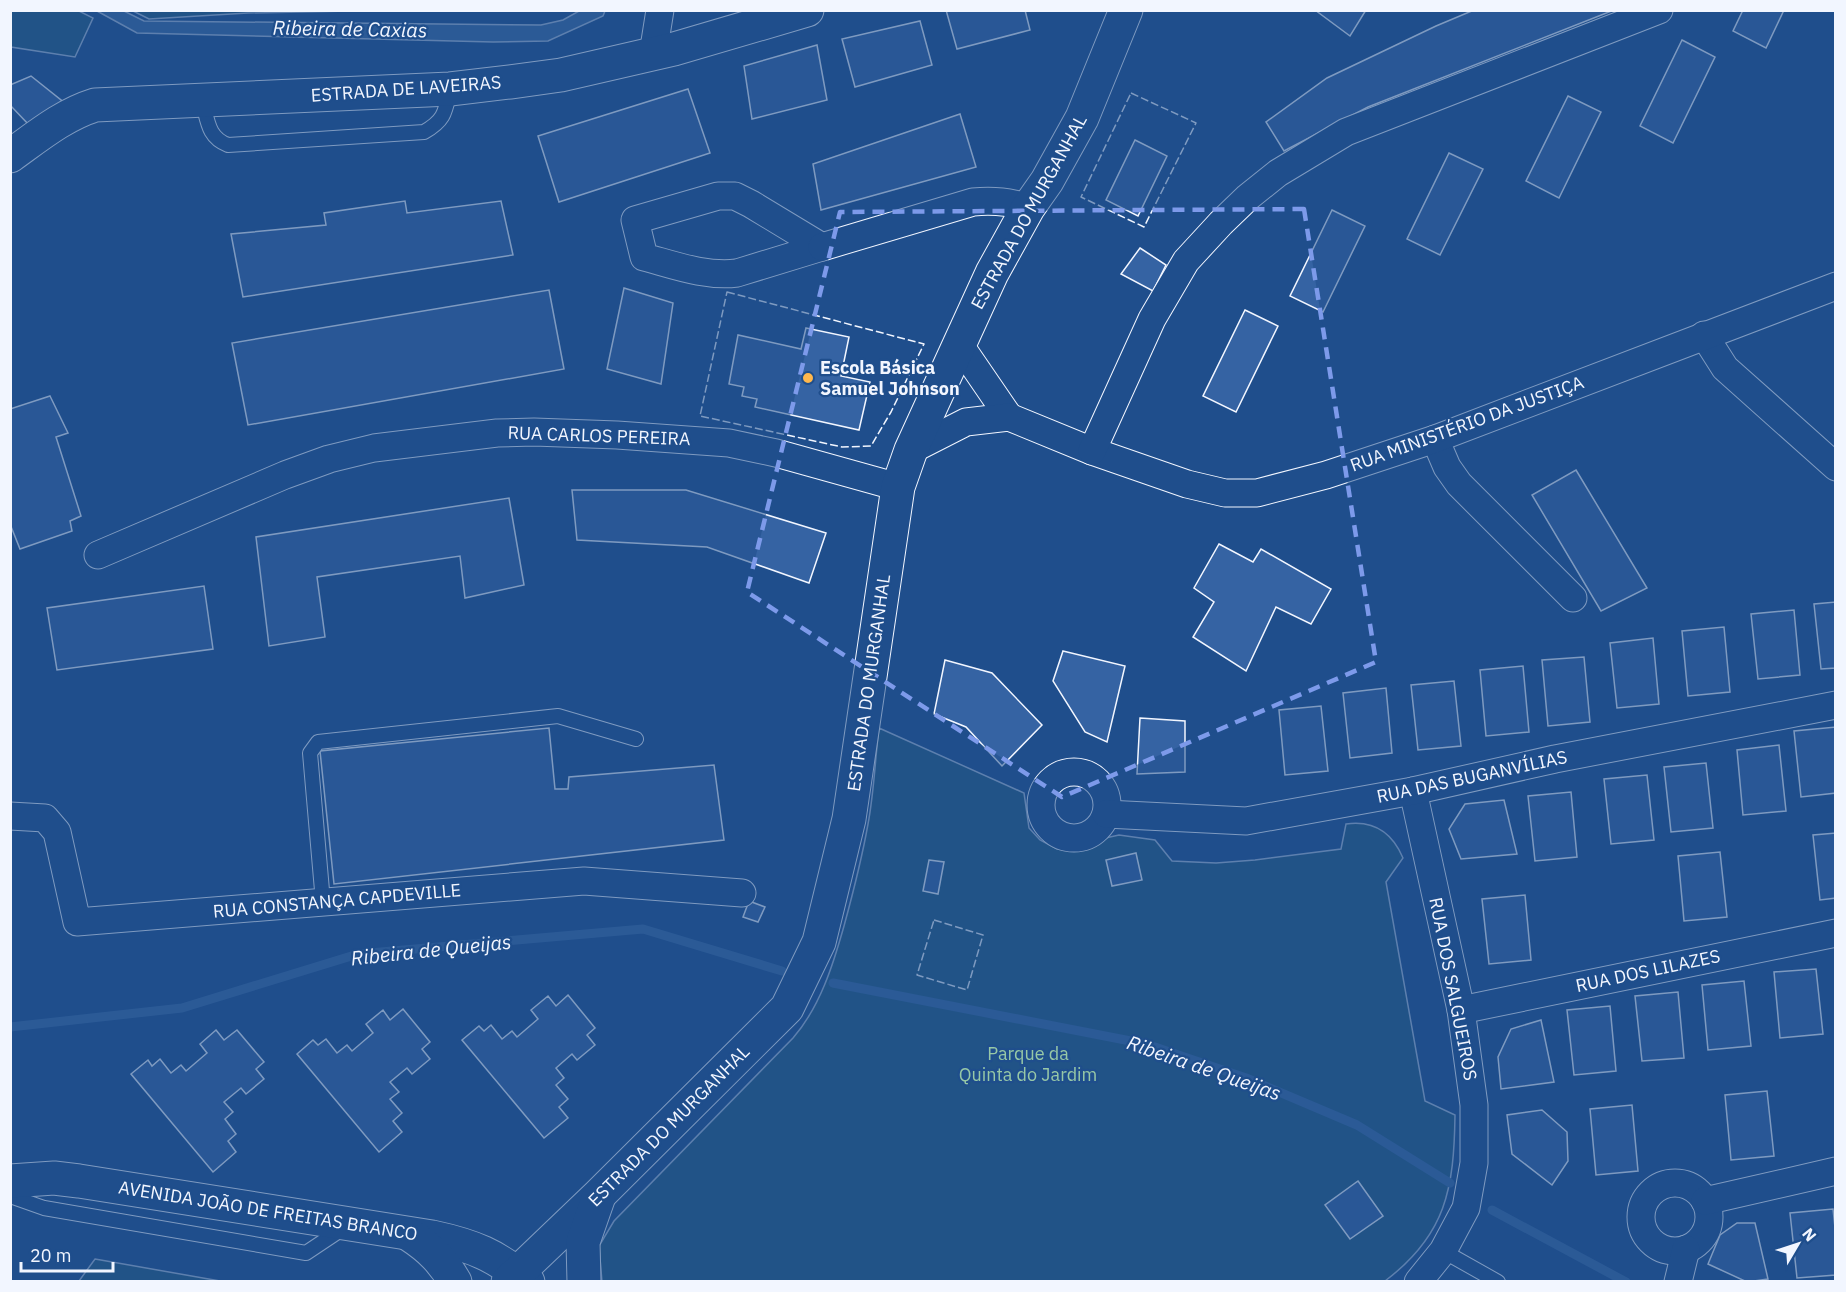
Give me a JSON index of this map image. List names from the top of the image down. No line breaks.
{"streets":{"street":["ESTRADA DE LAVEIRAS","ESTRADA DO MURGANHAL","RUA MINISTÉRIO DA JUSTIÇA","RUA CARLOS PEREIRA","RUA DAS BUGANVÍLIAS","RUA CONSTANÇA CAPDEVILLE","RUA DOS LILAZES","RUA DOS SALGUEIROS","AVENIDA JOÃO DE FREITAS BRANCO"]},"crossings":[["ESTRADA DO MURGANHAL","RUA MINISTÉRIO DA JUSTIÇA"],["ESTRADA DO MURGANHAL","RUA CARLOS PEREIRA"],["ESTRADA DO MURGANHAL","AVENIDA JOÃO DE FREITAS BRANCO"],["RUA DAS BUGANVÍLIAS","RUA DOS SALGUEIROS"],["RUA DOS LILAZES","RUA DOS SALGUEIROS"]],"water":["Ribeira de Caxias","Ribeira de Queijas"],"parks":["Parque da Quinta do Jardim"],"places":["Escola Básica Samuel Johnson"],"scale_bar":"20 m","north":"top right"}
